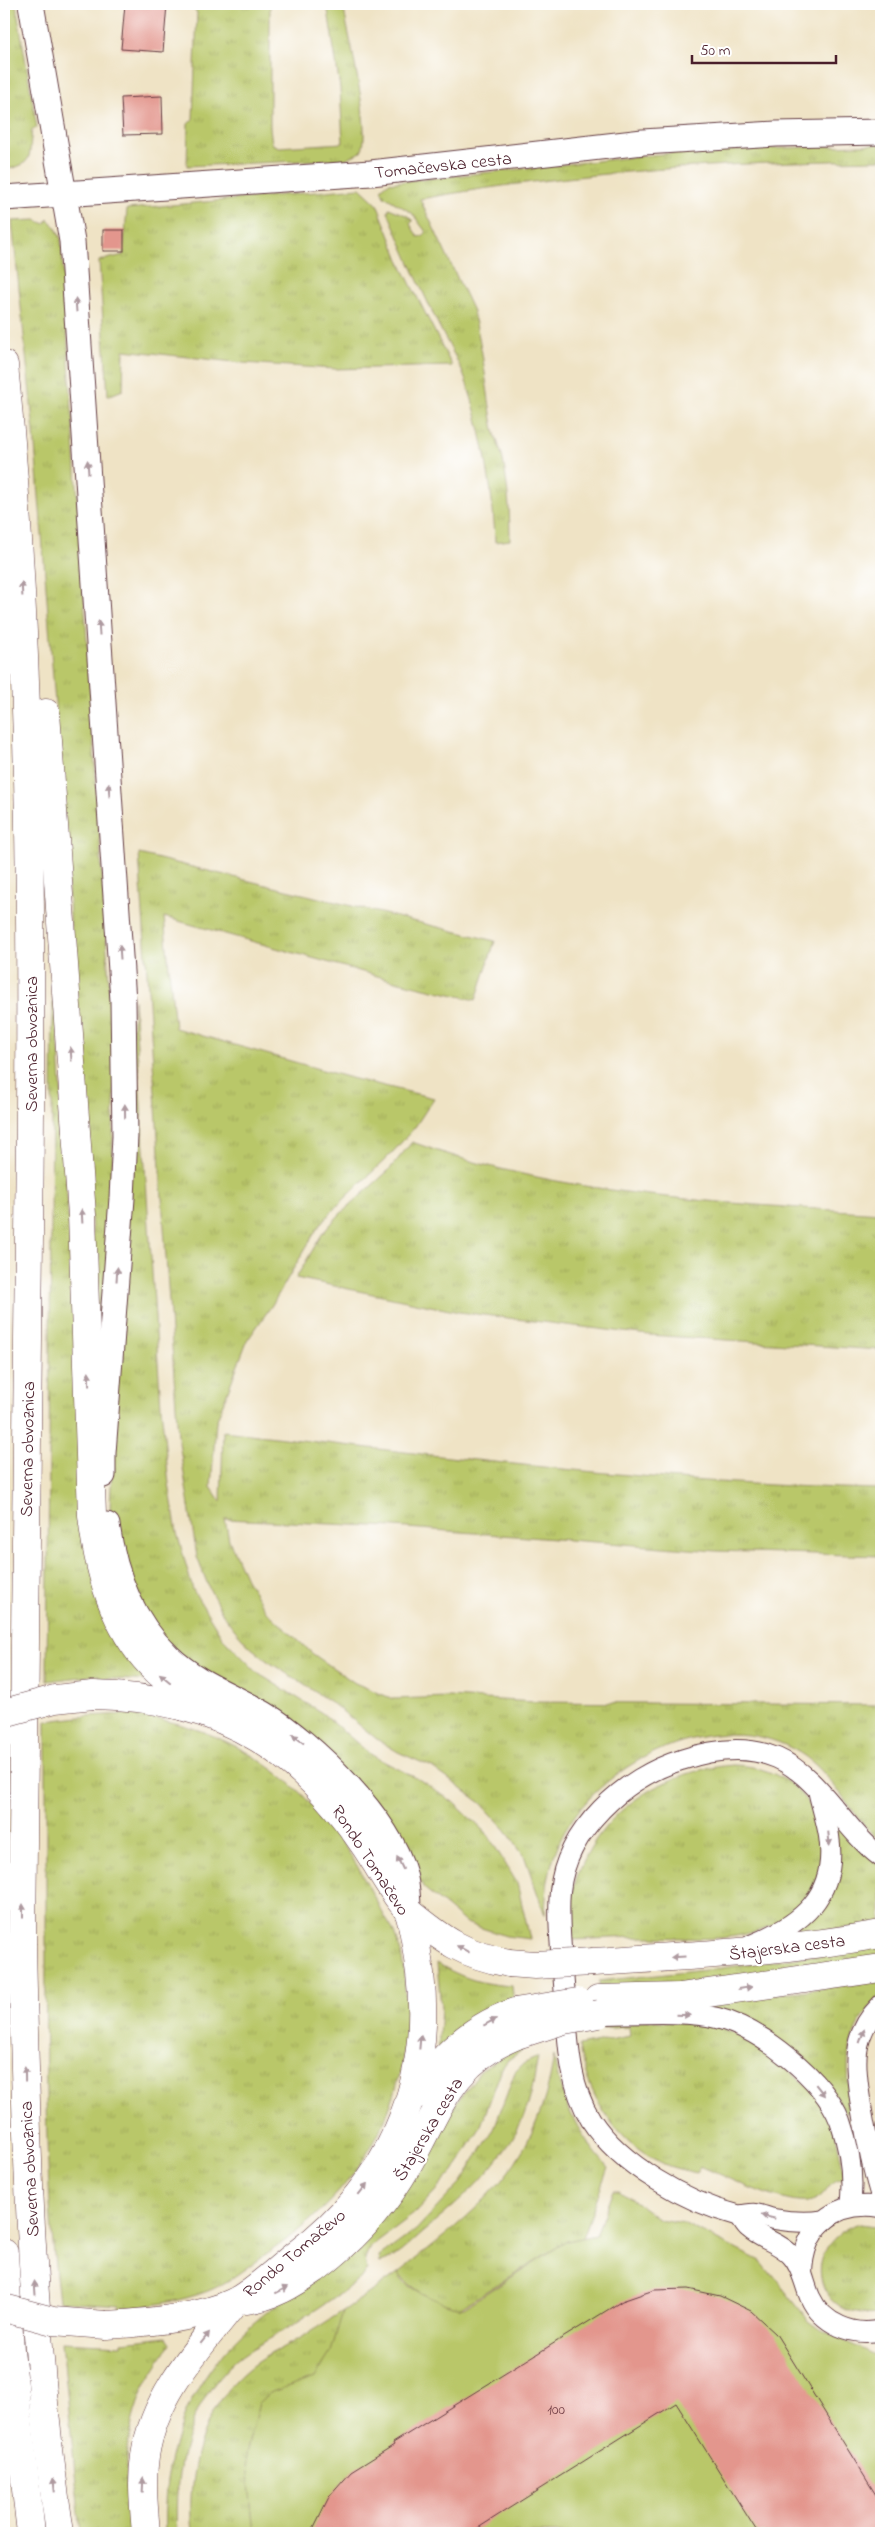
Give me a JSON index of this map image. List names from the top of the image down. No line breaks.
{"streets":{"main road":["Severna obvoznica","Rondo Tomačevo","Štajerska cesta"],"street":["Tomačevska cesta"]},"crossings":[["Rondo Tomačevo","Štajerska cesta"]],"one_way":["Rondo Tomačevo"],"house_numbers":["100"],"scale_bar":"50 m"}
